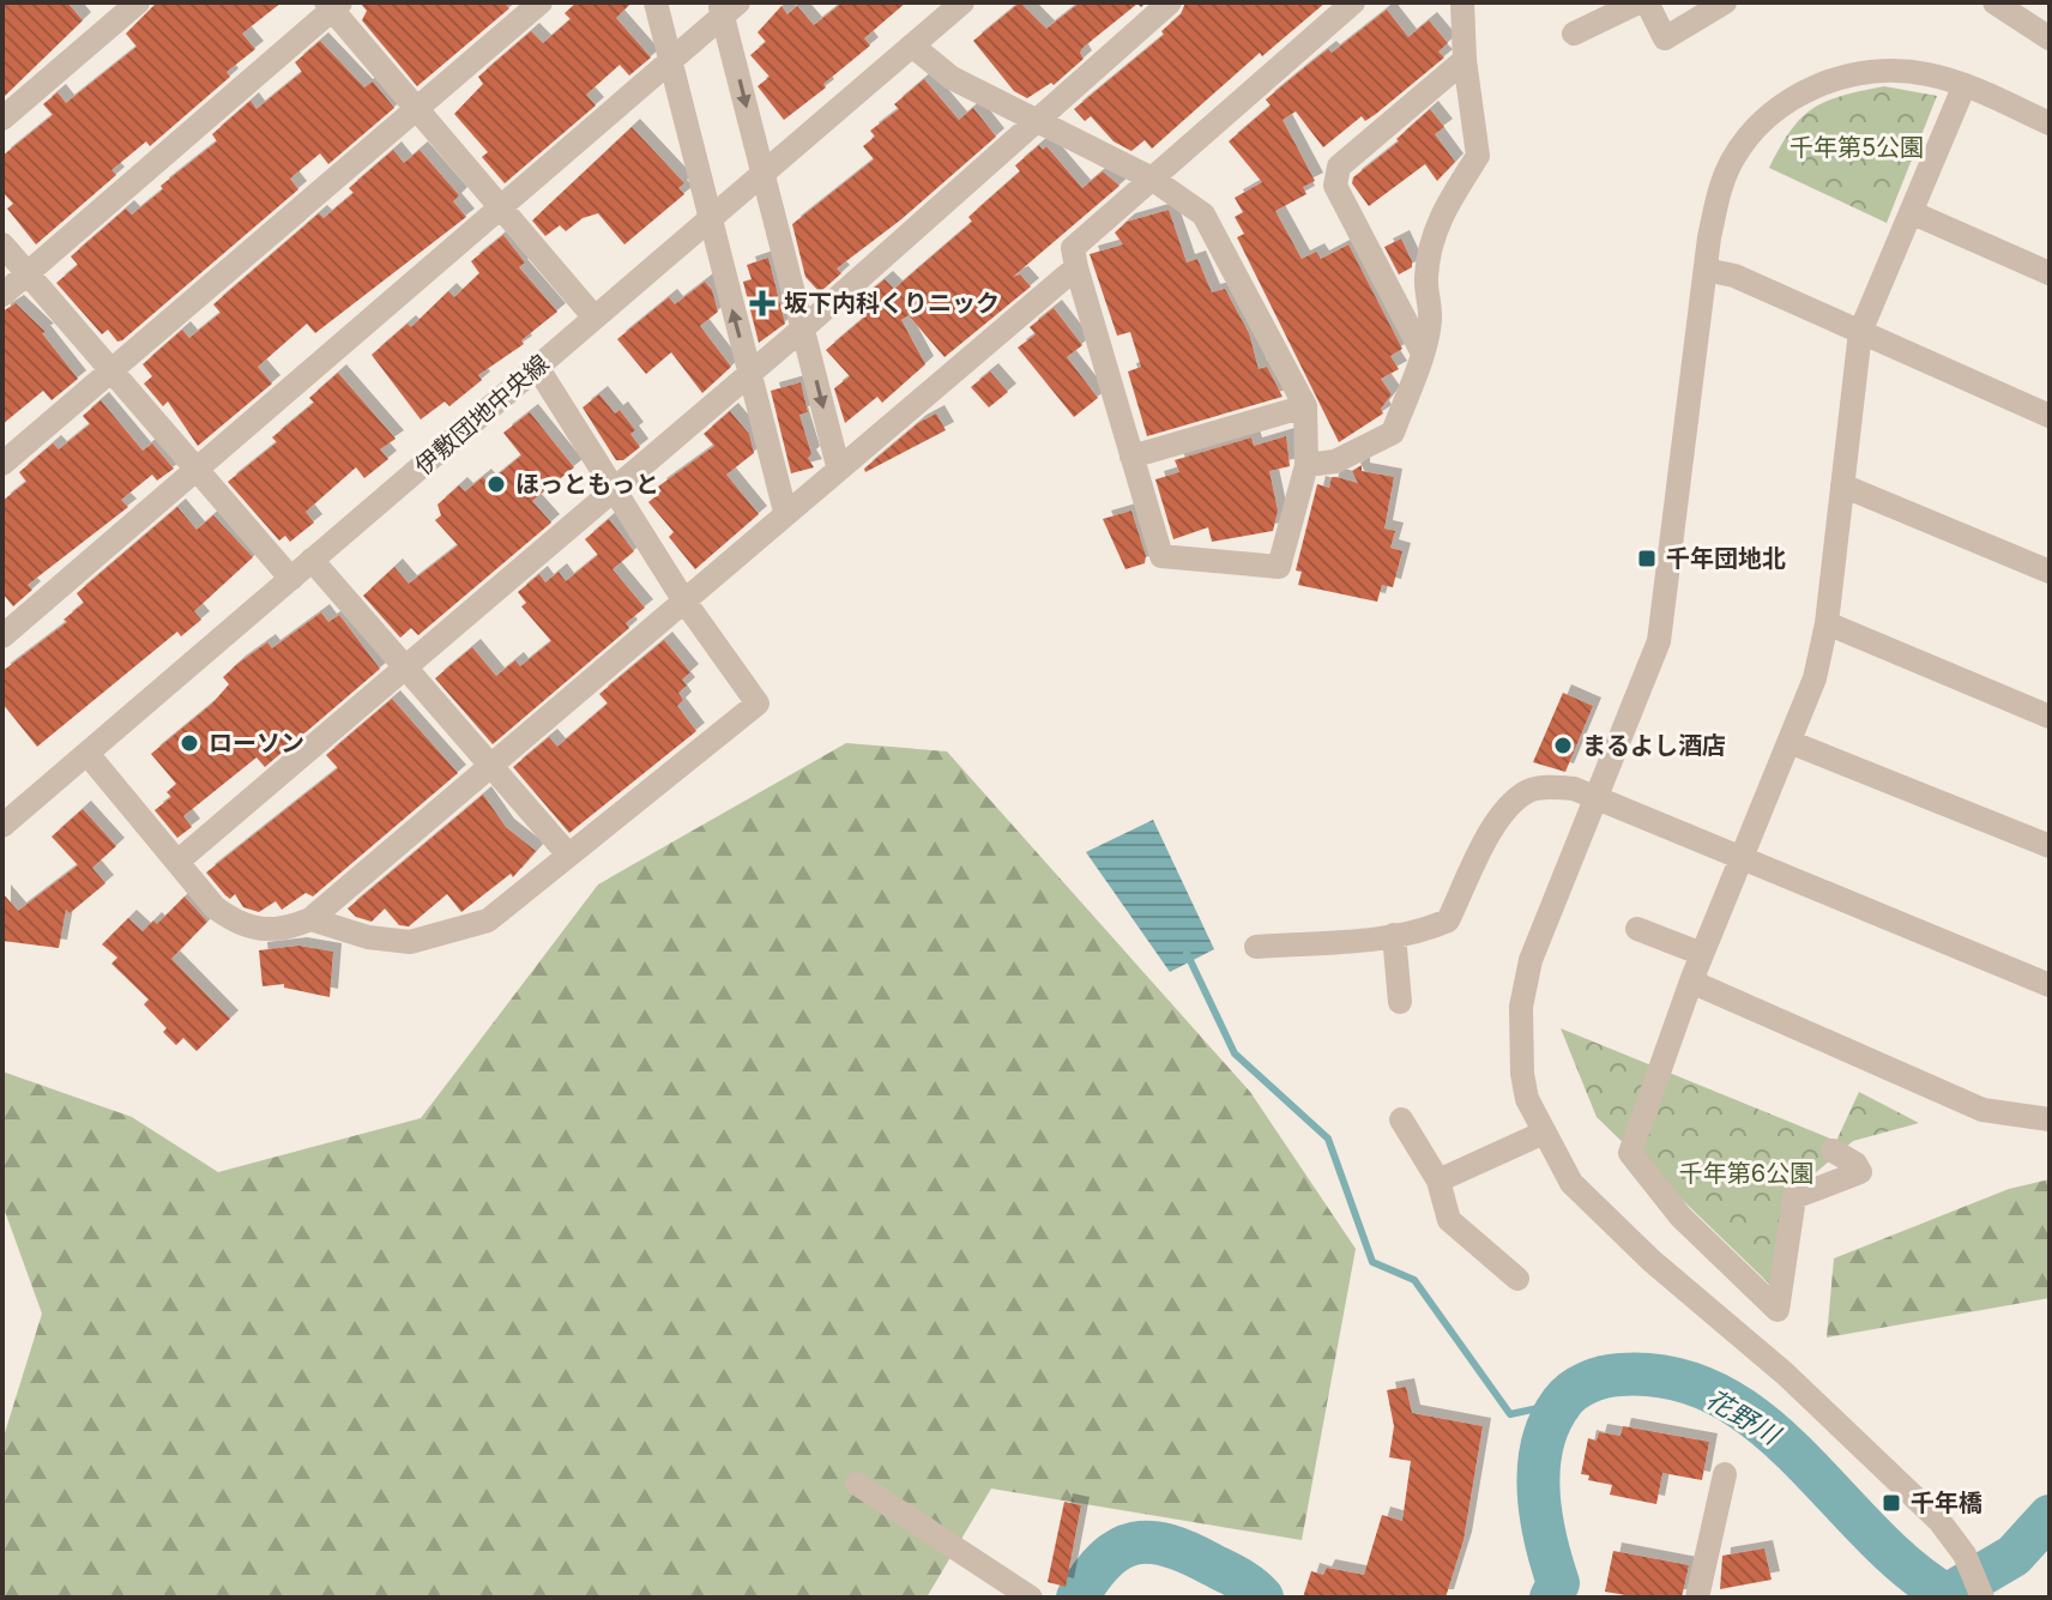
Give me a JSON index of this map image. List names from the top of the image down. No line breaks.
{"streets":{"street":["伊敷団地中央線"]},"water":["花野川"],"parks":["千年第5公園","千年第6公園"],"places":{"health":["坂下内科くりニック"],"other":["ほっともっと","ローソン","まるよし酒店"],"transit":["千年団地北","千年橋"]}}
